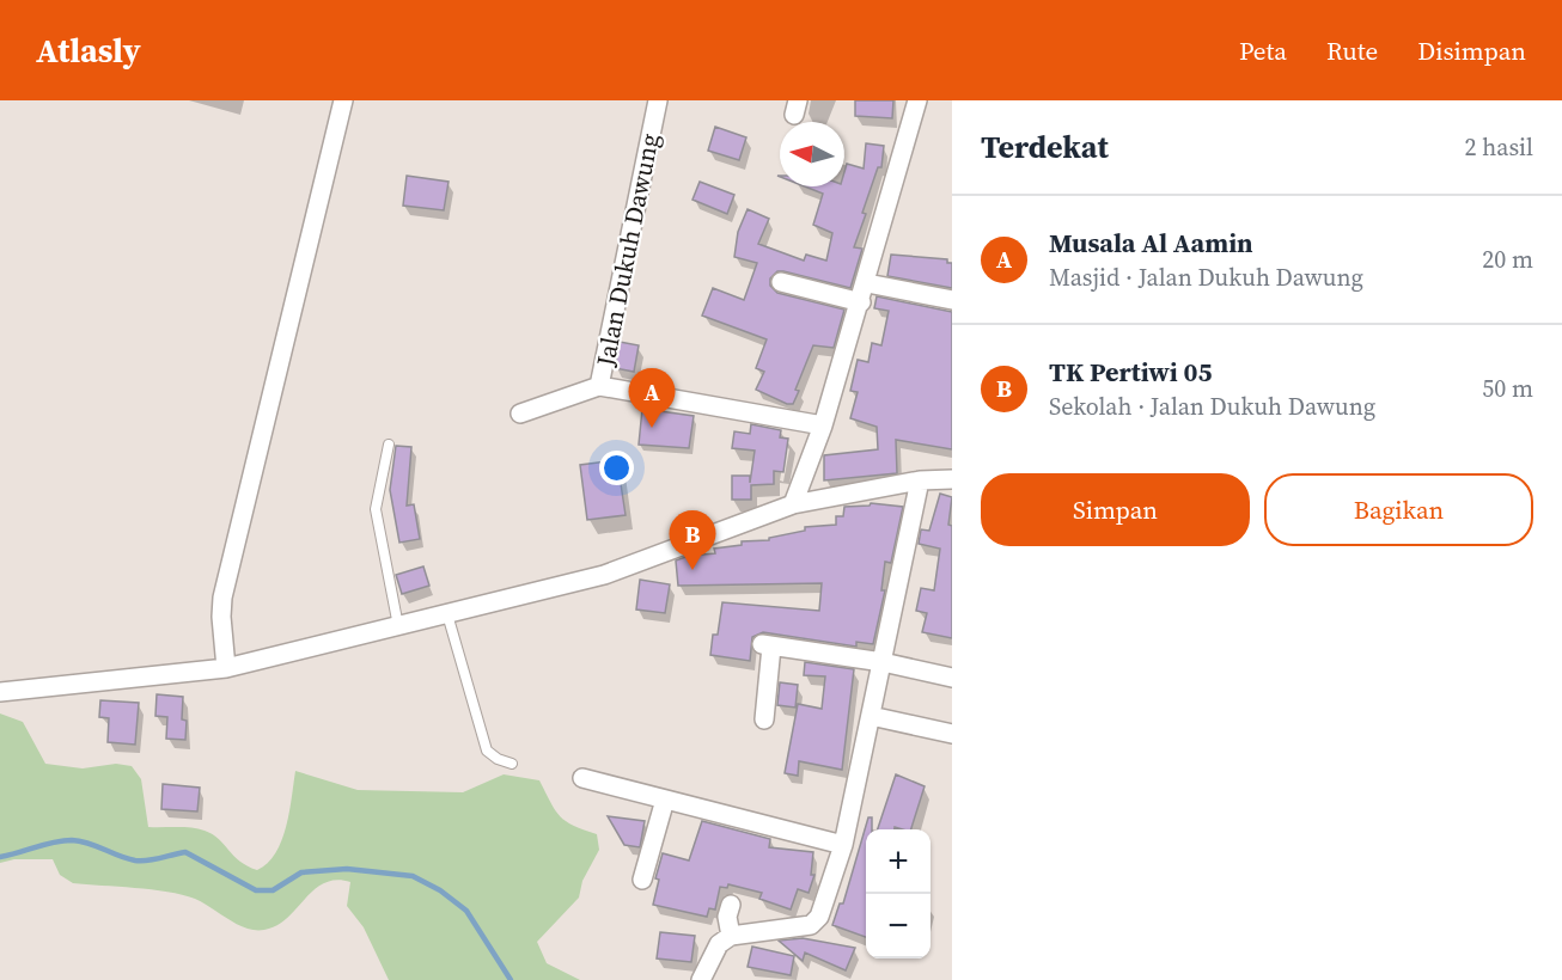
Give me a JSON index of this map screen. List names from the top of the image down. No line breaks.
{"streets":{"street":["Jalan Dukuh Dawung"]},"north":"left","page":{"header":"Atlasly","nav":["Peta","Rute","Disimpan"],"heading":["Terdekat","2 hasil"],"list":[{"mark":"A","name":"Musala Al Aamin","note":"Masjid · Jalan Dukuh Dawung","value":"20 m"},{"mark":"B","name":"TK Pertiwi 05","note":"Sekolah · Jalan Dukuh Dawung","value":"50 m"}],"pins":["A","B"],"buttons":["Simpan","Bagikan"],"map_buttons":["+","−"]}}
